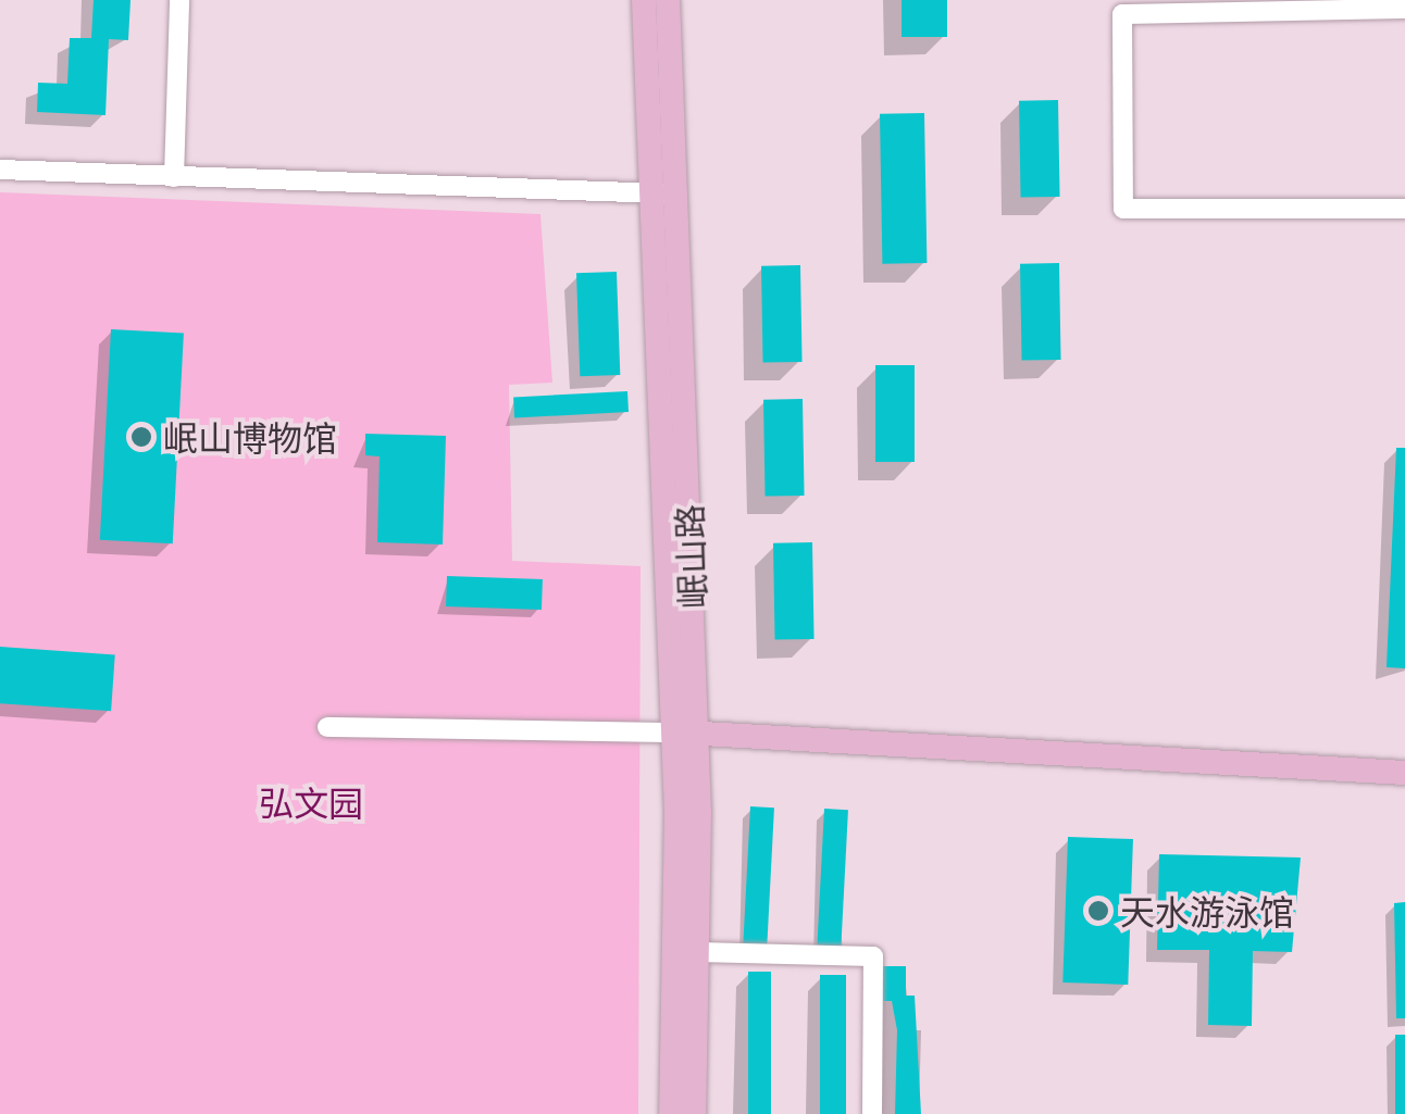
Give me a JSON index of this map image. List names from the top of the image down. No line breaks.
{"streets":{"main road":["岷山路"]},"parks":["弘文园"],"places":["岷山博物馆","天水游泳馆"]}
